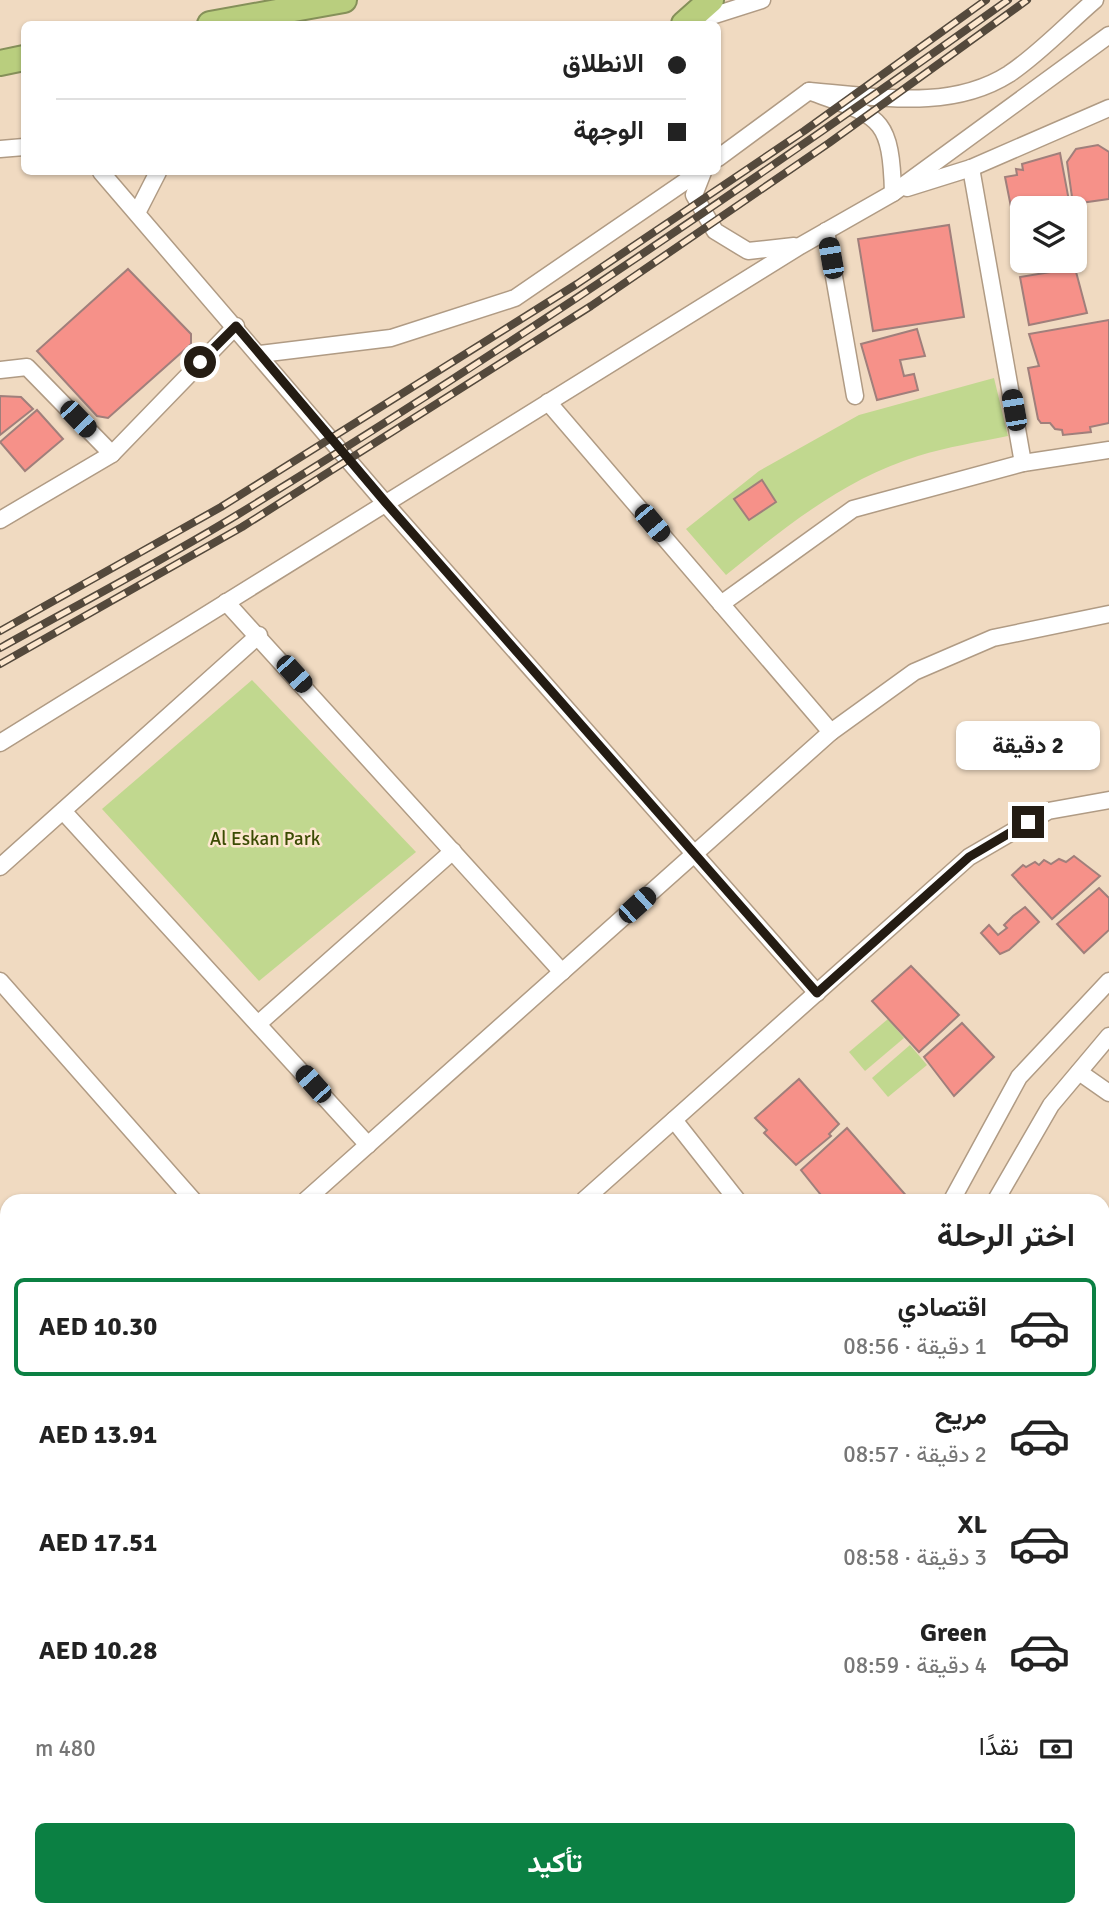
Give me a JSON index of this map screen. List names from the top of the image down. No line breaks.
{"parks":["Al Eskan Park"],"page":{"banner":["الانطلاق","الوجهة"],"bubble":"2 دقيقة","heading":"اختر الرحلة","list":[{"name":"اقتصادي","note":"1 دقيقة · 08:56","value":"AED 10.30"},{"name":"مريح","note":"2 دقيقة · 08:57","value":"AED 13.91"},{"name":"XL","note":"3 دقيقة · 08:58","value":"AED 17.51"},{"name":"Green","note":"4 دقيقة · 08:59","value":"AED 10.28"}],"pay":["نقدًا","480 m"],"buttons":"تأكيد"}}
